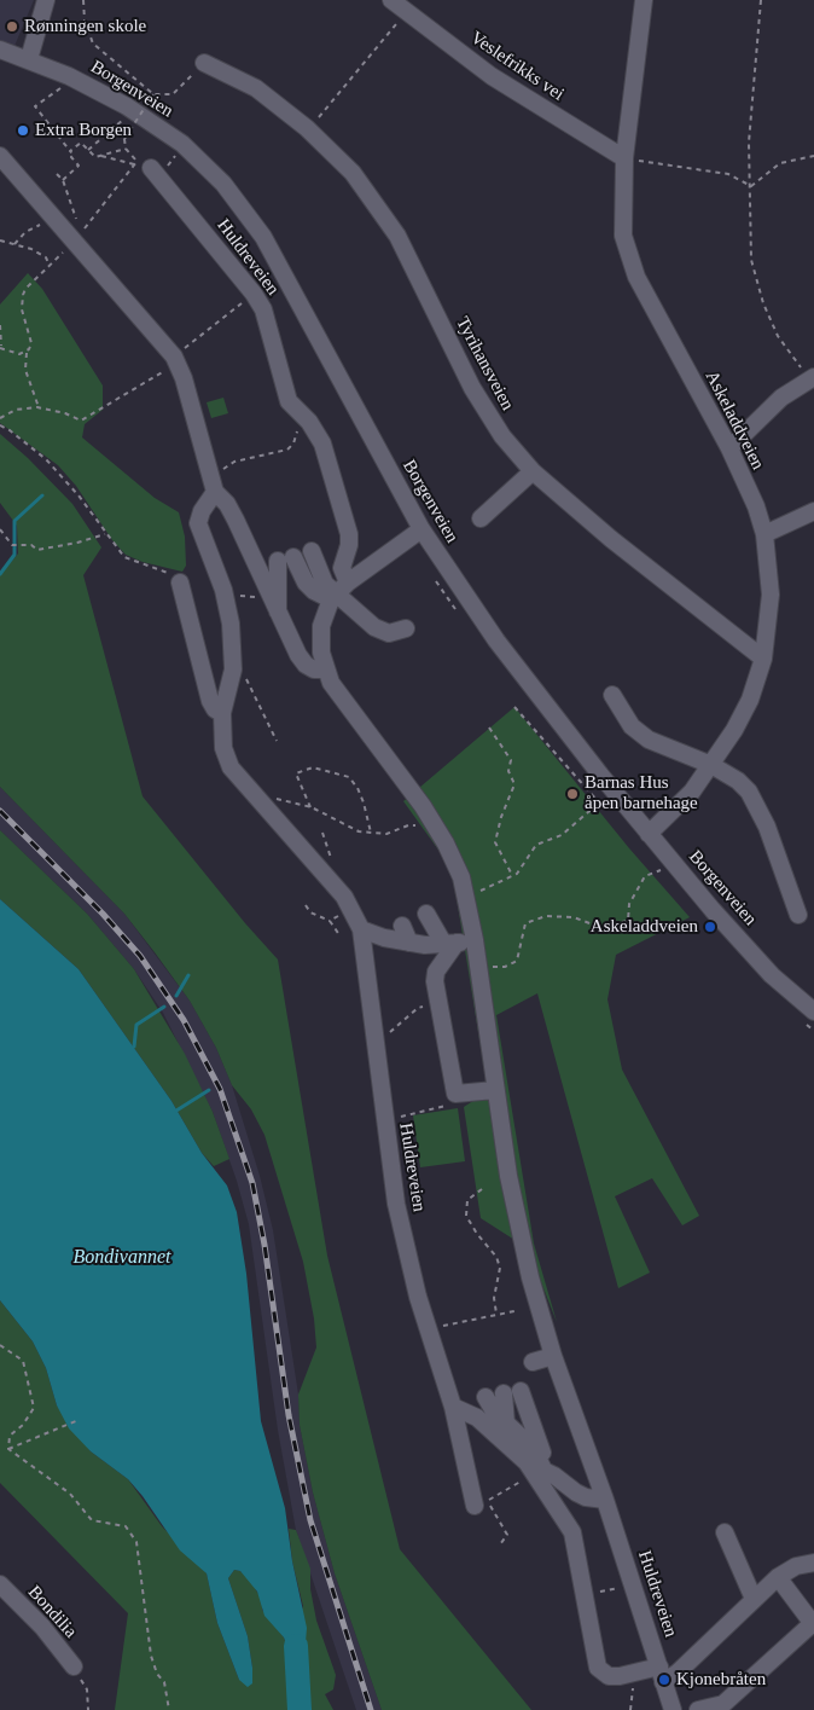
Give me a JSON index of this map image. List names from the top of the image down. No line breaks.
{"streets":{"street":["Veslefrikks vei","Borgenveien","Huldreveien","Tyrihansveien","Askeladdveien","Bondilia"]},"crossings":[["Veslefrikks vei","Askeladdveien"],["Borgenveien","Askeladdveien"],["Tyrihansveien","Askeladdveien"]],"water":["Bondivannet"],"places":["Rønningen skole","Extra Borgen","Barnas Hus åpen barnehage","Askeladdveien","Kjonebråten"]}
